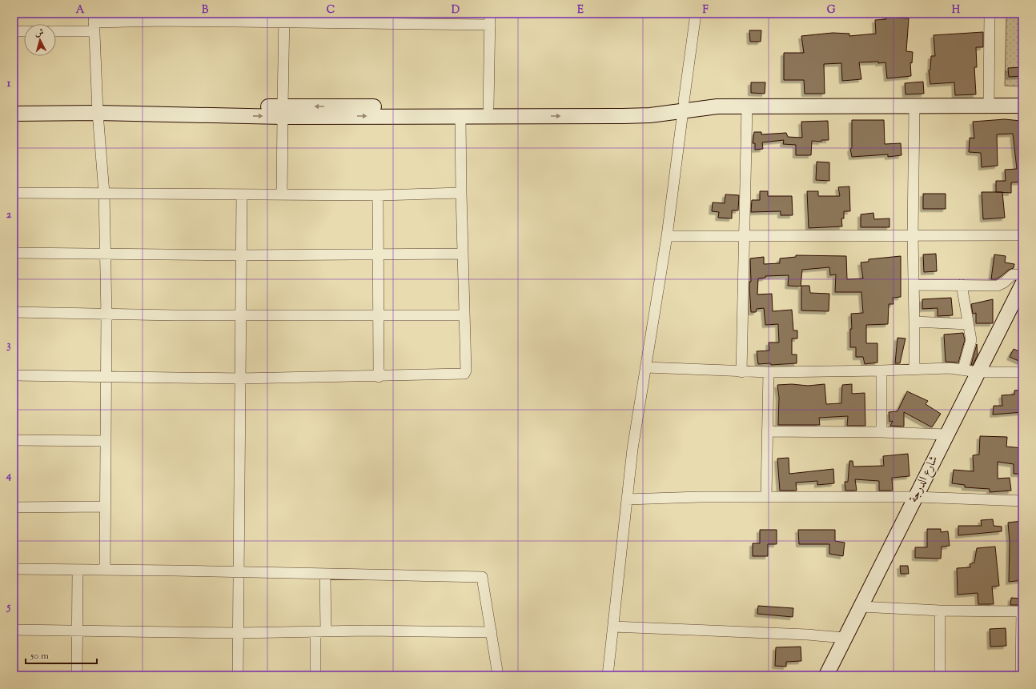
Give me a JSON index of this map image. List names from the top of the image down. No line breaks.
{"streets":{"street":["شارع الدرجة"]},"scale_bar":"50 m","north":"top","grid":{"columns":["A","B","C","D","E","F","G","H"],"rows":["1","2","3","4","5"]}}
